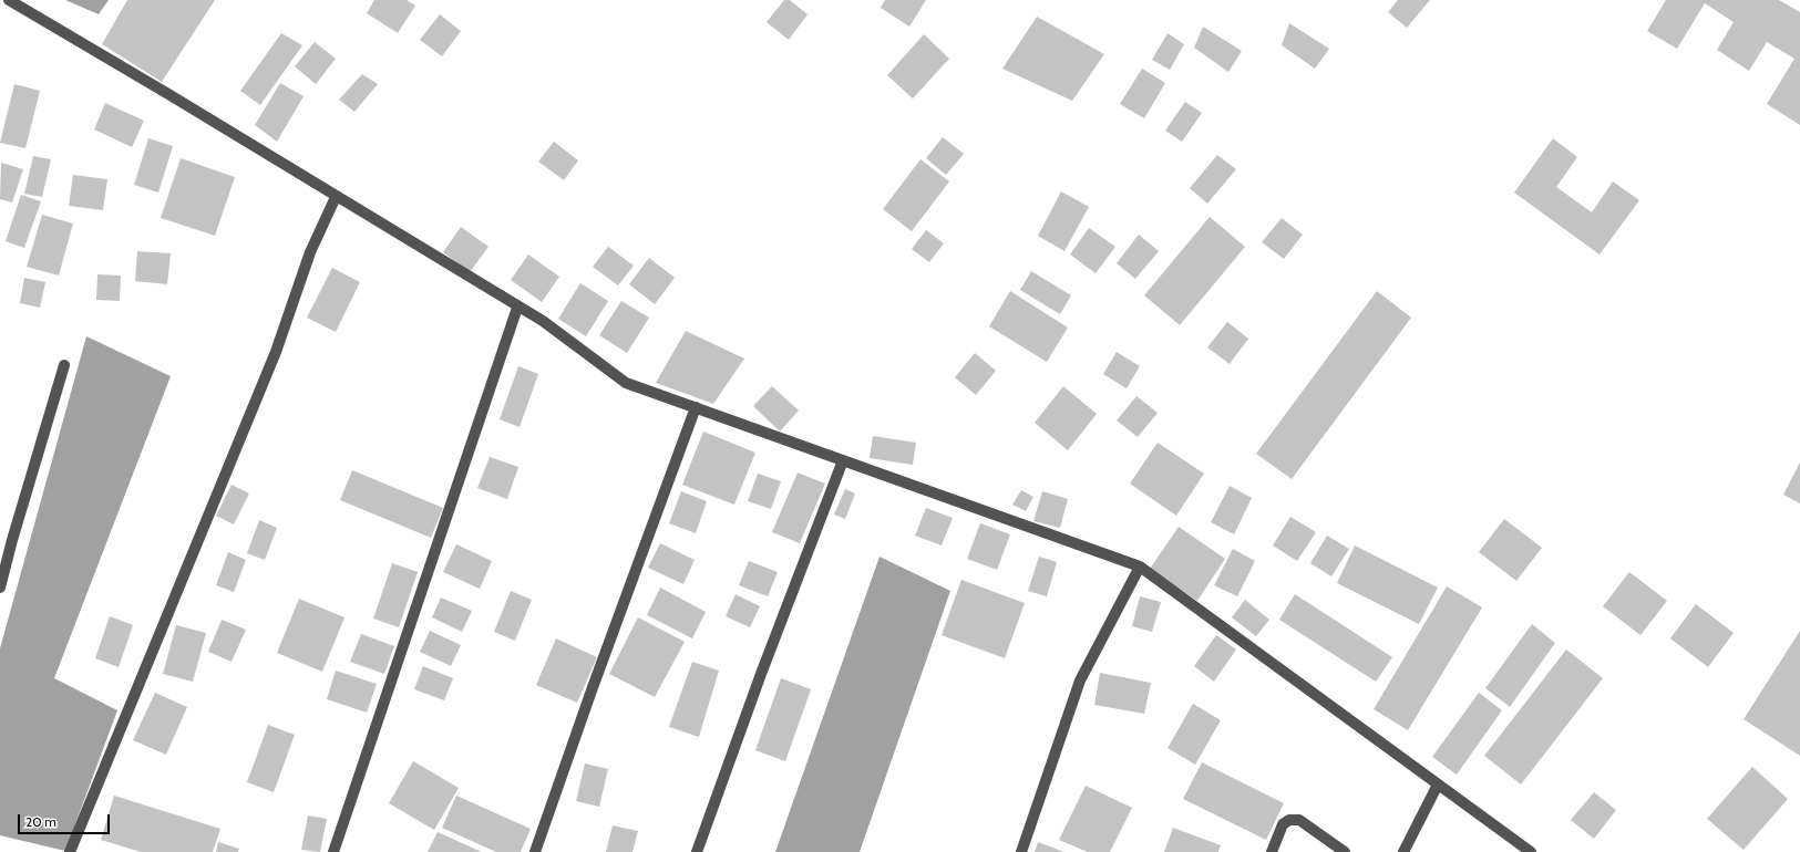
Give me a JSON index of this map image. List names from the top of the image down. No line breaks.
{"scale_bar":"20 m"}
